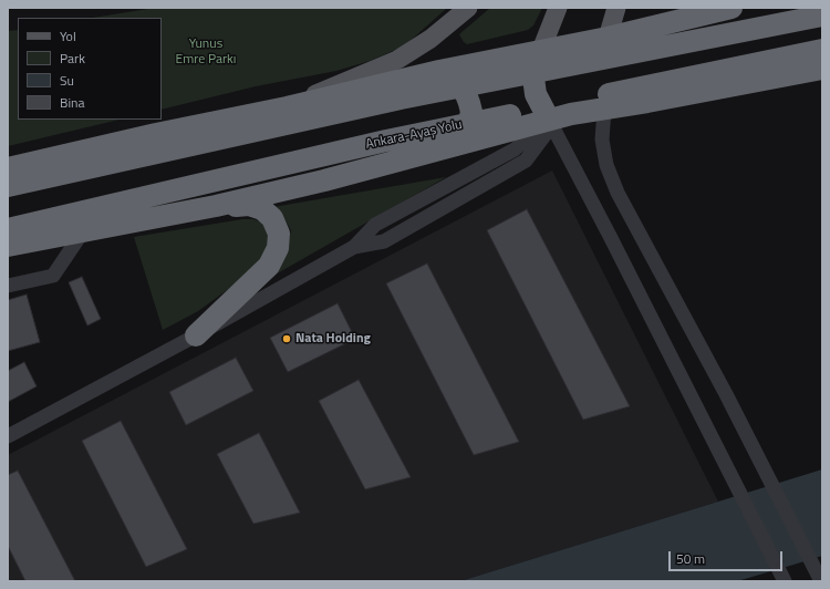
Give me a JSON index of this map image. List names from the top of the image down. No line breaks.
{"streets":{"highway":["Ankara-Ayaş Yolu"]},"parks":["Yunus Emre Parkı"],"places":["Nata Holding"],"legend":["Yol","Park","Su","Bina"],"scale_bar":"50 m"}
